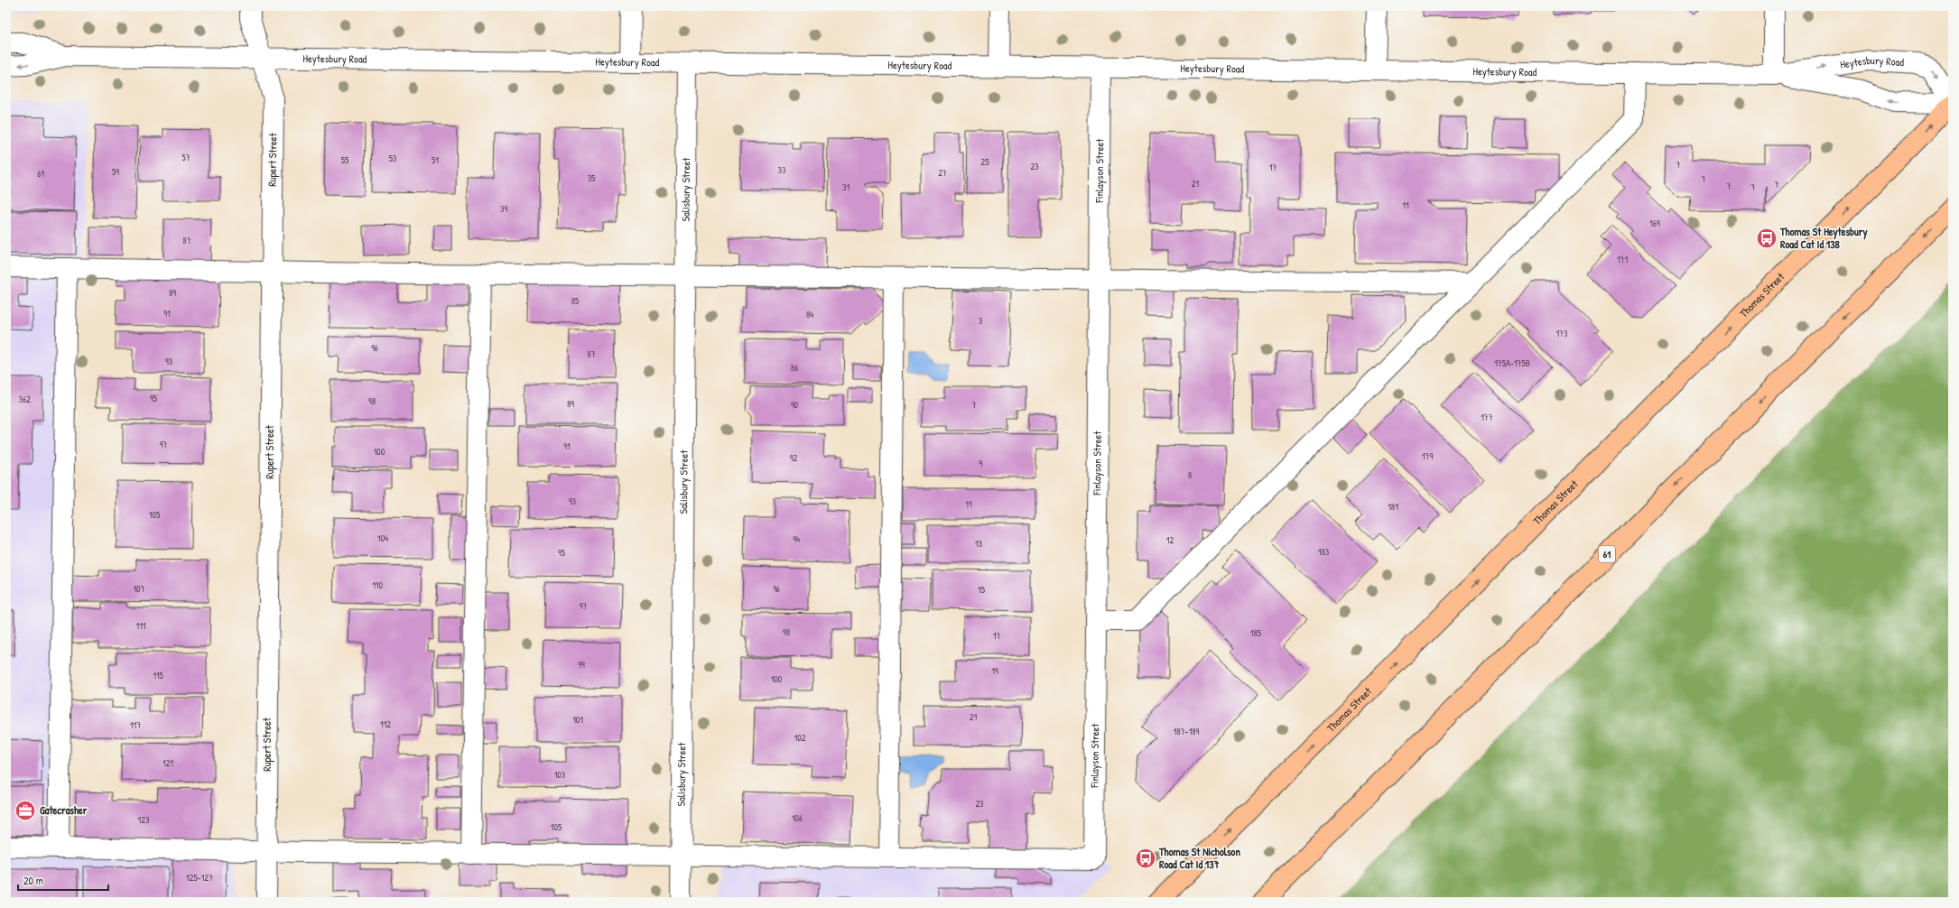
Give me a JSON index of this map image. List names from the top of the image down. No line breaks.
{"streets":{"main road":["Thomas Street","61"],"street":["Heytesbury Road","Rupert Street","Finlayson Street","Salisbury Street"]},"crossings":[["Heytesbury Road","Rupert Street"],["Heytesbury Road","Finlayson Street"],["Heytesbury Road","Salisbury Street"],["Heytesbury Road","Thomas Street"]],"places":{"bus stop":["Thomas St Heytesbury Road Cat Id 138","Thomas St Nicholson Road Cat Id 137"],"office":["Gatecrasher"]},"house_numbers":["57","53","55","51","25","7","23","17","33","59","27","61","35","7","21","7","7","31","7","11","39","169","87","171","89","85","91","84","3","173","96","87","93","175A-175B","86","95","362","98","89","90","7","177","97","91","100","179","92","9","8","93","11","181","105","104","94","12","13","183","95","110","107","96","15","97","111","98","185","17","99","19","115","100","21","101","112","117","187-189","102","121","103","23","106","123","105","125-127"],"scale_bar":"20 m"}
